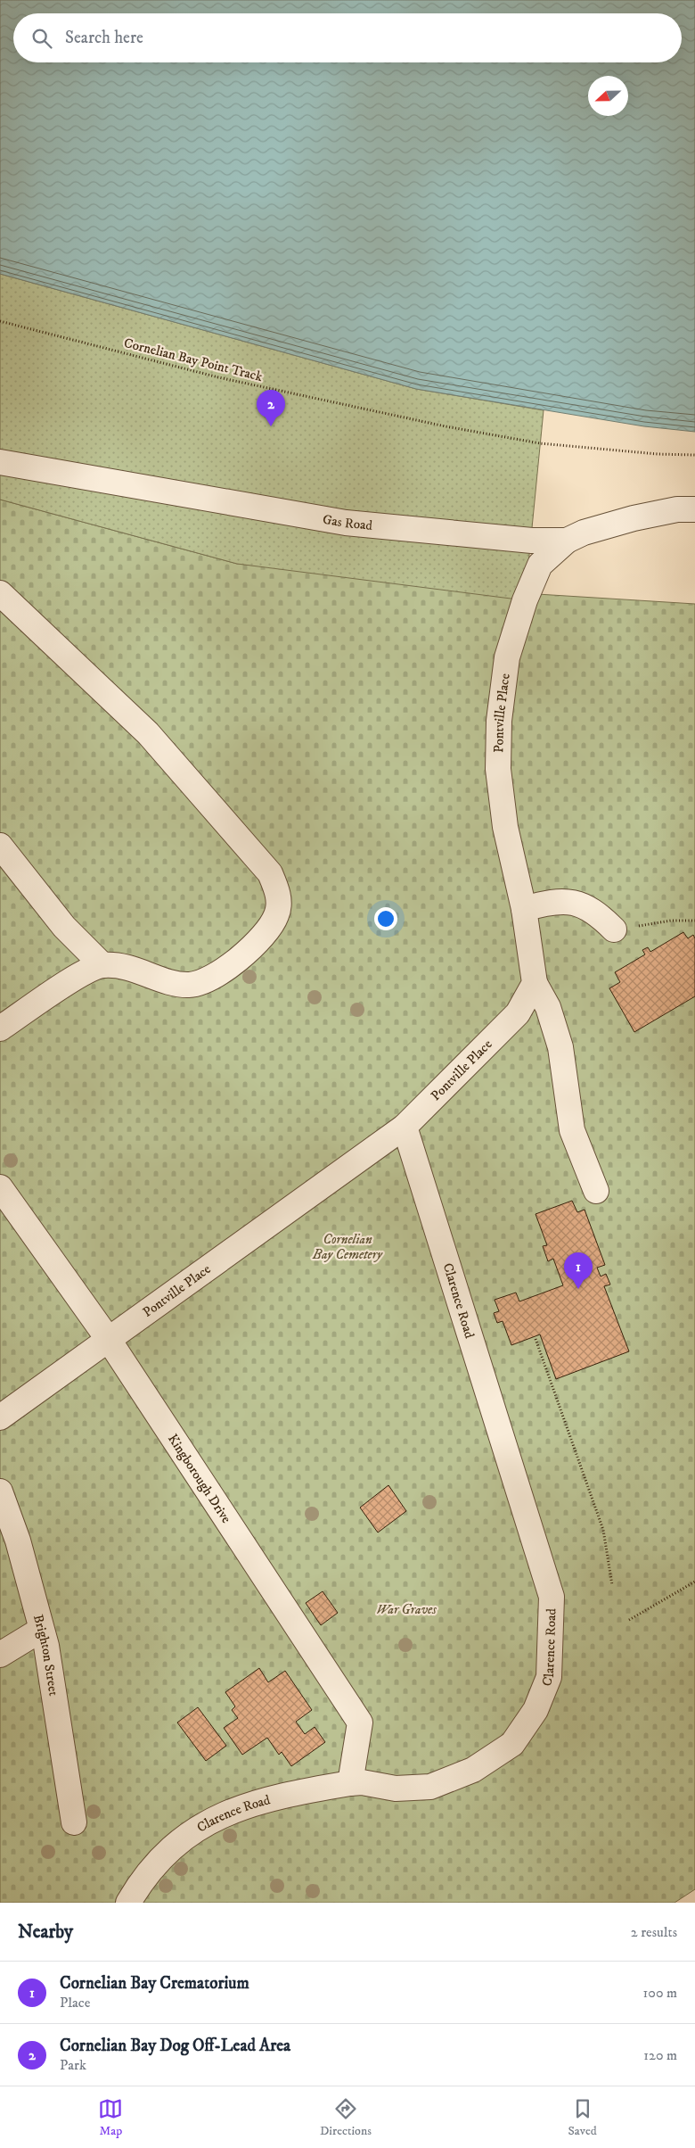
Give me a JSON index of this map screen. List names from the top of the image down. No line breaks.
{"streets":{"lane":["Gas Road","Pontville Place","Clarence Road","Kingborough Drive","Brighton Street"],"path":["Cornelian Bay Point Track"]},"crossings":[["Gas Road","Pontville Place"],["Pontville Place","Clarence Road"],["Pontville Place","Kingborough Drive"],["Clarence Road","Kingborough Drive"]],"parks":["Cornelian Bay Cemetery","War Graves"],"north":"left","page":{"search":"Search here","pins":["2","1"],"heading":["Nearby","2 results"],"list":[{"mark":"1","name":"Cornelian Bay Crematorium","note":"Place","value":"100 m"},{"mark":"2","name":"Cornelian Bay Dog Off-Lead Area","note":"Park","value":"120 m"}],"nav":["Map","Directions","Saved"]}}
